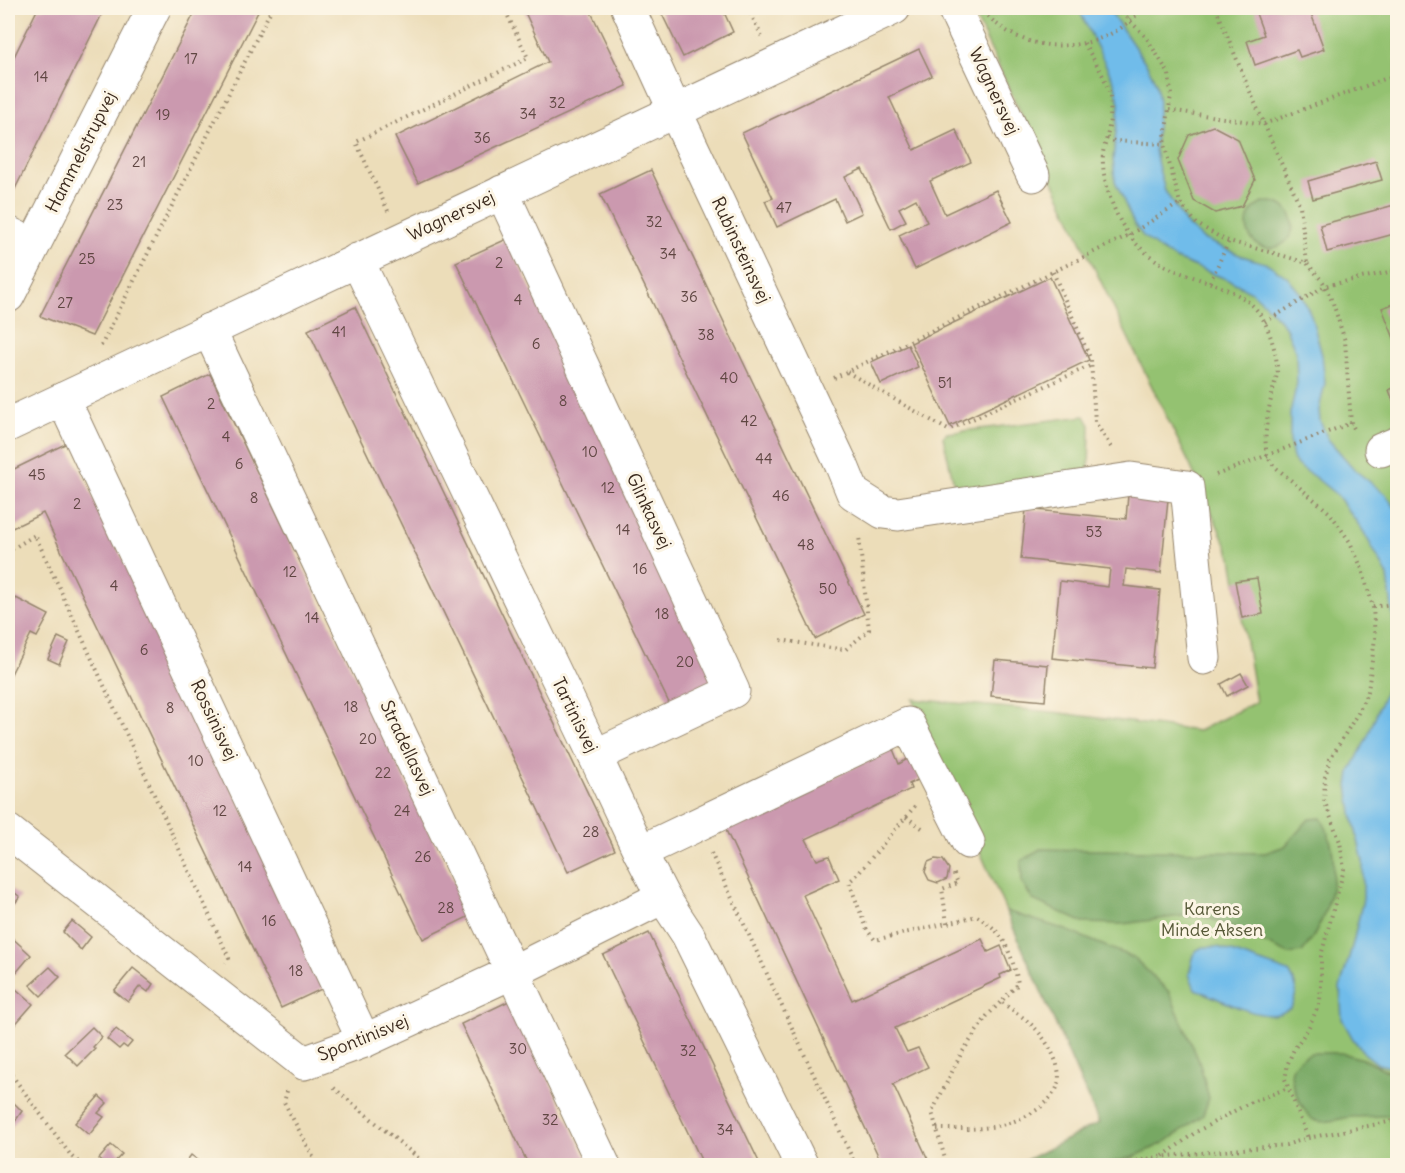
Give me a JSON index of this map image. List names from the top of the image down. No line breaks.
{"streets":{"street":["Wagnersvej","Hammelstrupvej","Rubinsteinsvej","Glinkasvej","Tartinisvej","Rossinisvej","Stradellasvej","Spontinisvej"]},"crossings":[["Wagnersvej","Rubinsteinsvej"],["Wagnersvej","Glinkasvej"],["Wagnersvej","Tartinisvej"],["Wagnersvej","Rossinisvej"],["Wagnersvej","Stradellasvej"],["Glinkasvej","Tartinisvej"],["Tartinisvej","Spontinisvej"],["Rossinisvej","Spontinisvej"],["Stradellasvej","Spontinisvej"]],"parks":["Karens Minde Aksen"],"house_numbers":["17","14","32","34","19","36","21","23","47","32","34","25","2","36","4","27","41","38","6","40","51","8","2","42","4","10","44","6","45","12","46","8","2","14","53","48","16","12","4","50","18","14","6","20","18","8","20","10","22","12","24","28","26","14","28","16","18","30","32","32","34"]}
